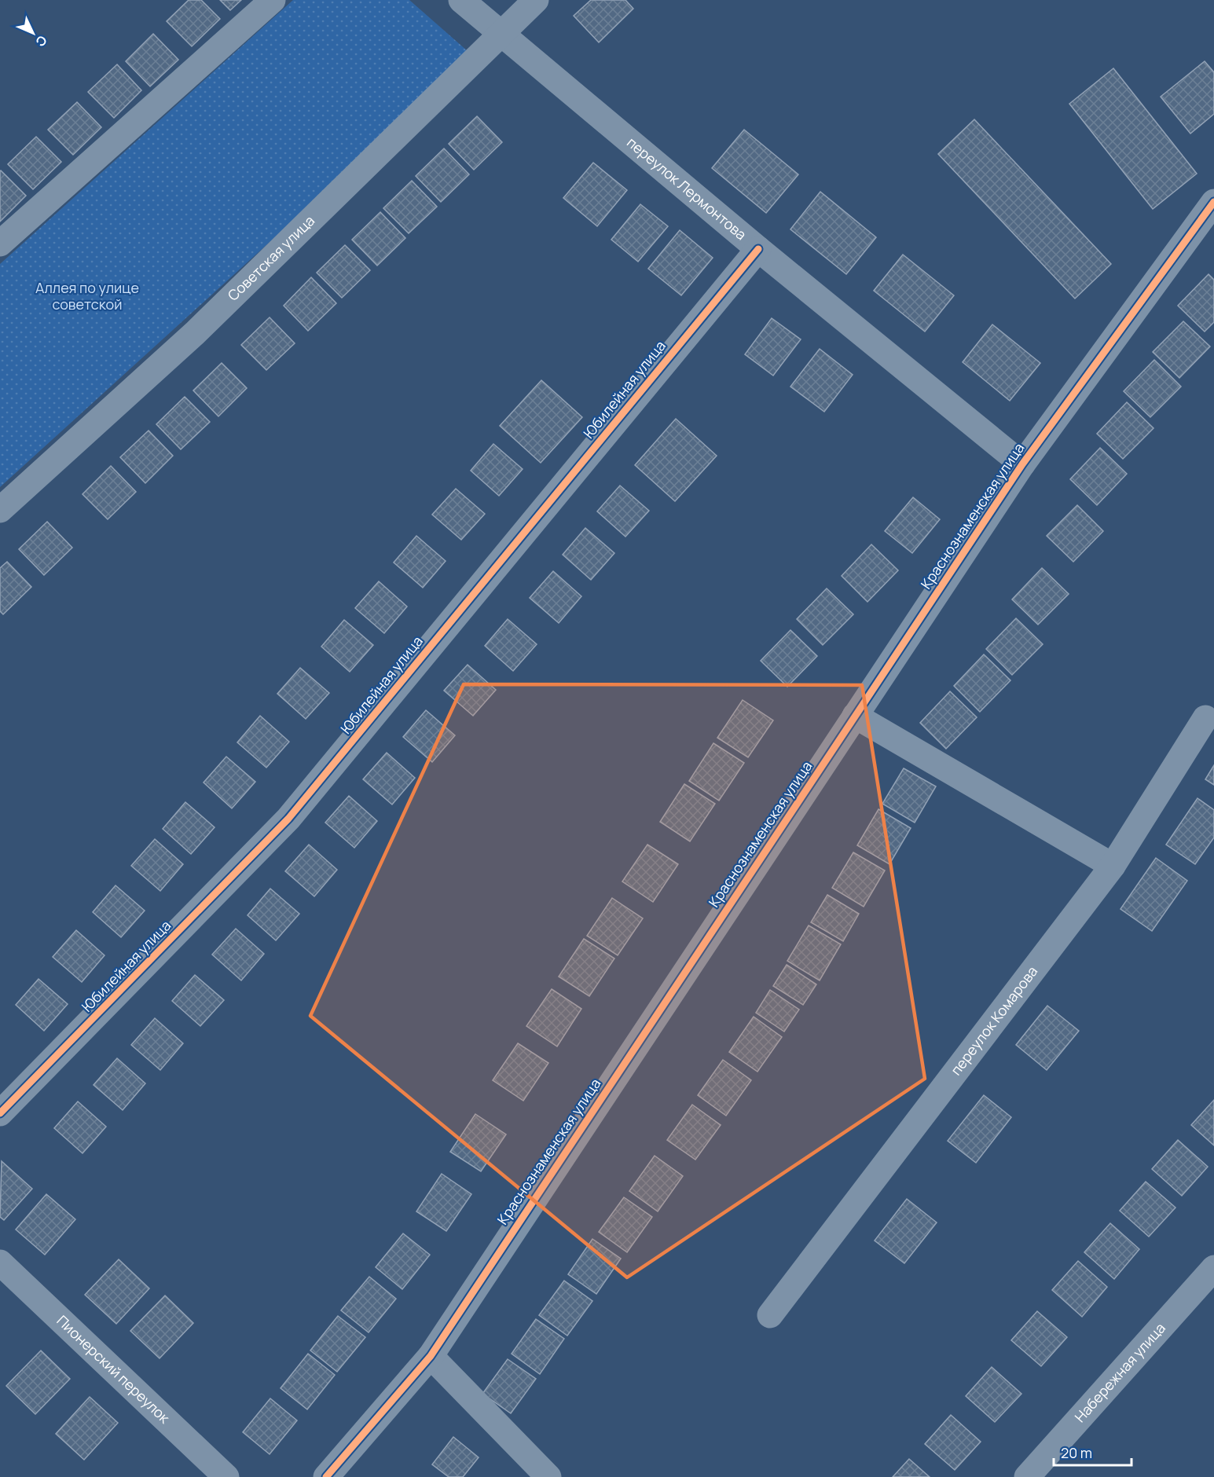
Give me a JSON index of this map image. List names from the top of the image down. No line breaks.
{"streets":{"street":["переулок Лермонтова","Советская улица","Юбилейная улица","Краснознаменская улица","переулок Комарова","Пионерский переулок","Набережная улица"]},"crossings":[["переулок Лермонтова","Советская улица"],["переулок Лермонтова","Юбилейная улица"],["переулок Лермонтова","Краснознаменская улица"]],"parks":["Аллея по улице советской"],"scale_bar":"20 m","north":"bottom right"}
